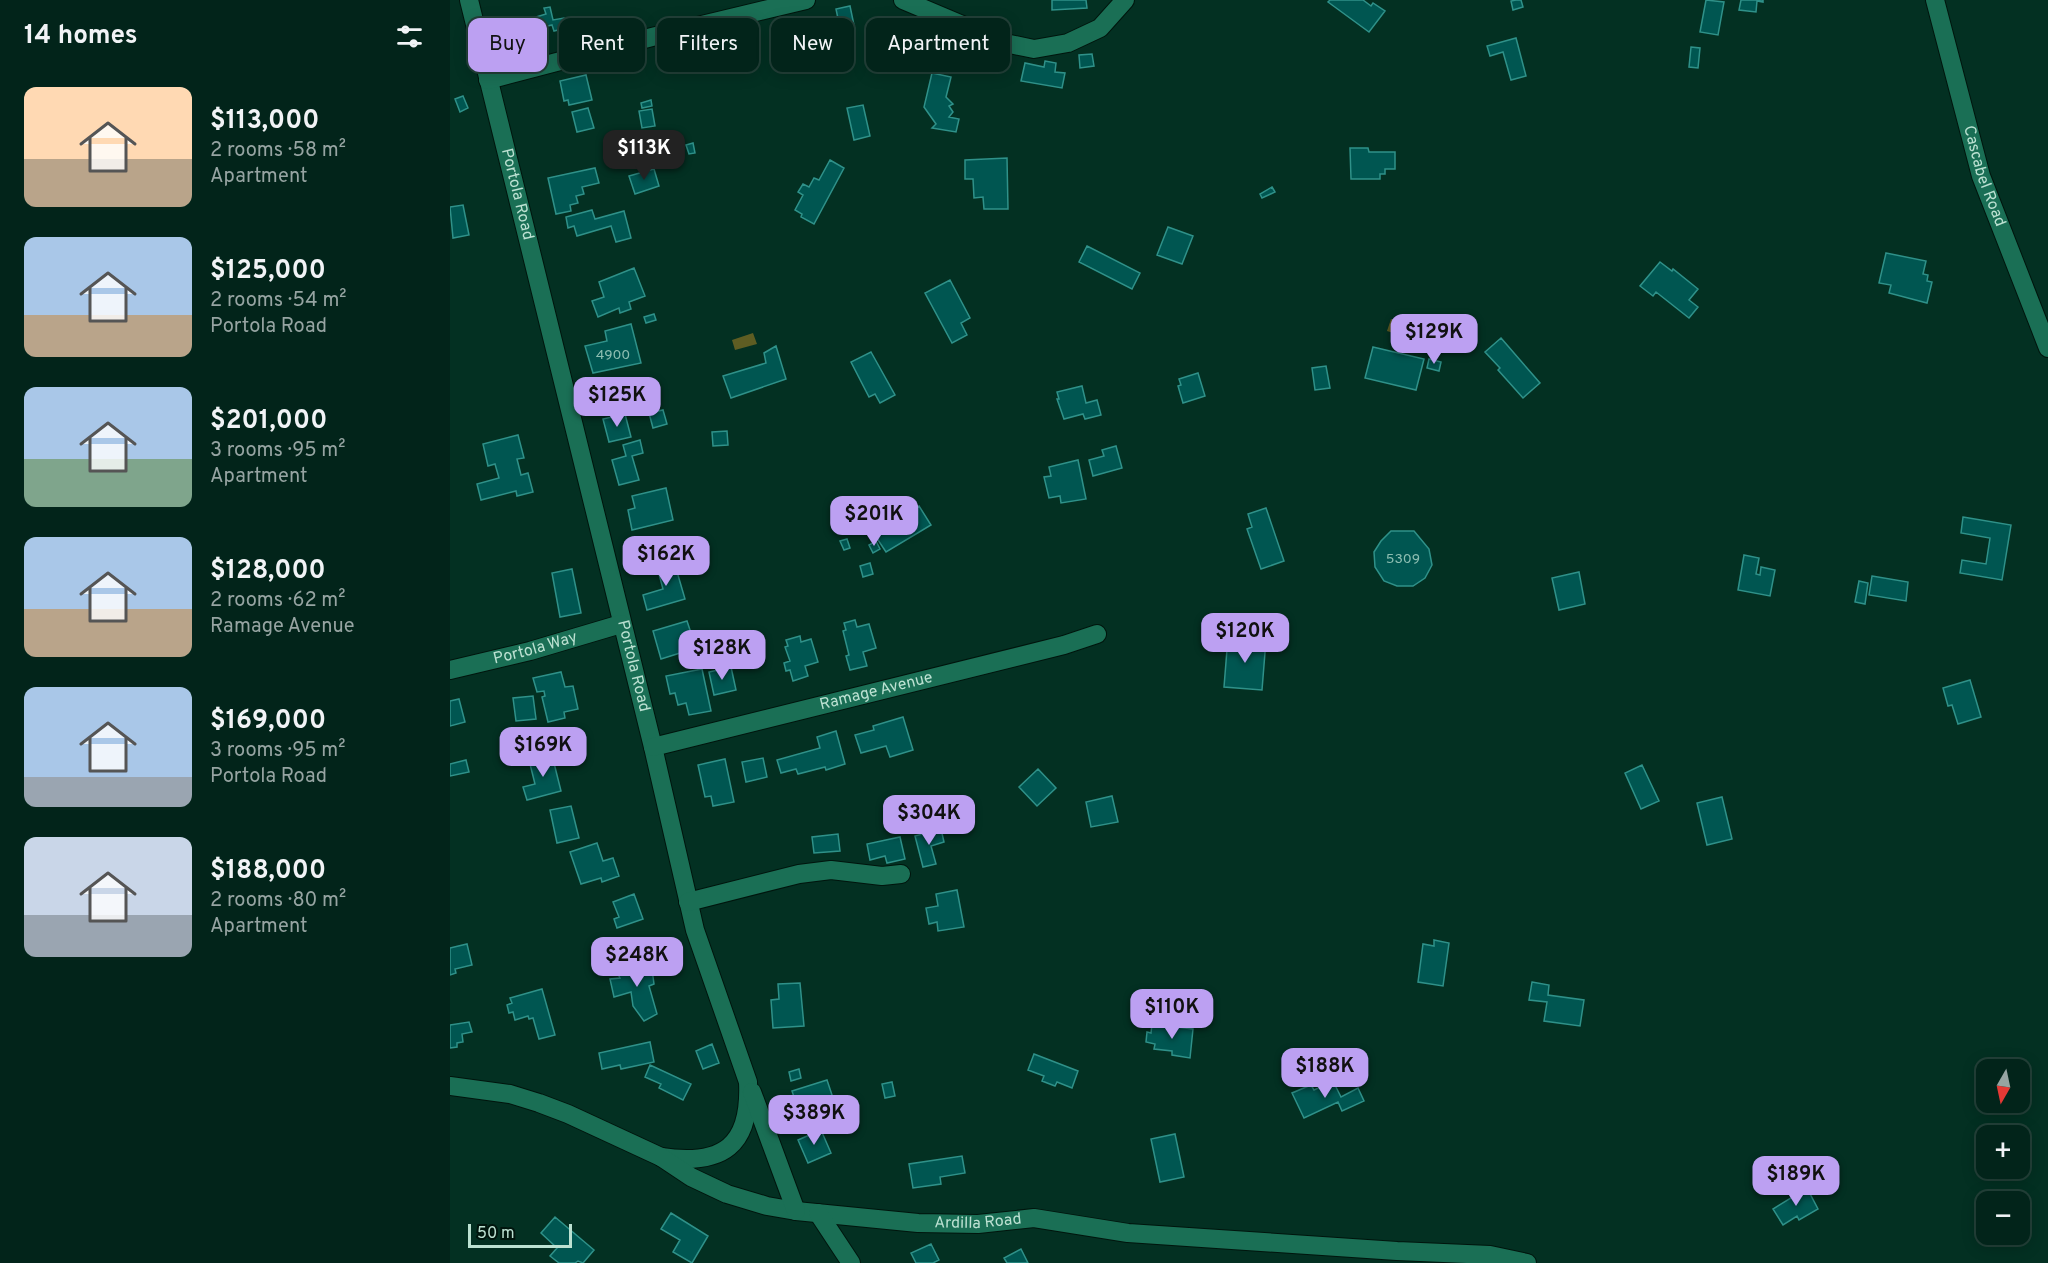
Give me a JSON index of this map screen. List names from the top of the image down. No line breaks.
{"streets":{"street":["Cascabel Road","Portola Road","Portola Way","Ramage Avenue","Ardilla Road"]},"crossings":[["Portola Road","Portola Way"],["Portola Road","Ramage Avenue"],["Portola Road","Ardilla Road"]],"house_numbers":["4900","5309"],"scale_bar":"50 m","north":"bottom","page":{"heading":"14 homes","chip":["Buy","Rent","Filters","New","Apartment"],"list":[{"name":"$113,000","note":"2 rooms · 58 m² · Apartment"},{"name":"$125,000","note":"2 rooms · 54 m² · Portola Road"},{"name":"$201,000","note":"3 rooms · 95 m² · Apartment"},{"name":"$128,000","note":"2 rooms · 62 m² · Ramage Avenue"},{"name":"$169,000","note":"3 rooms · 95 m² · Portola Road"},{"name":"$188,000","note":"2 rooms · 80 m² · Apartment"}],"price":["$113K","$129K","$125K","$201K","$162K","$120K","$128K","$169K","$304K","$248K","$110K","$188K","$389K","$189K"],"map_buttons":["+","−"],"scale":"50 m"}}
